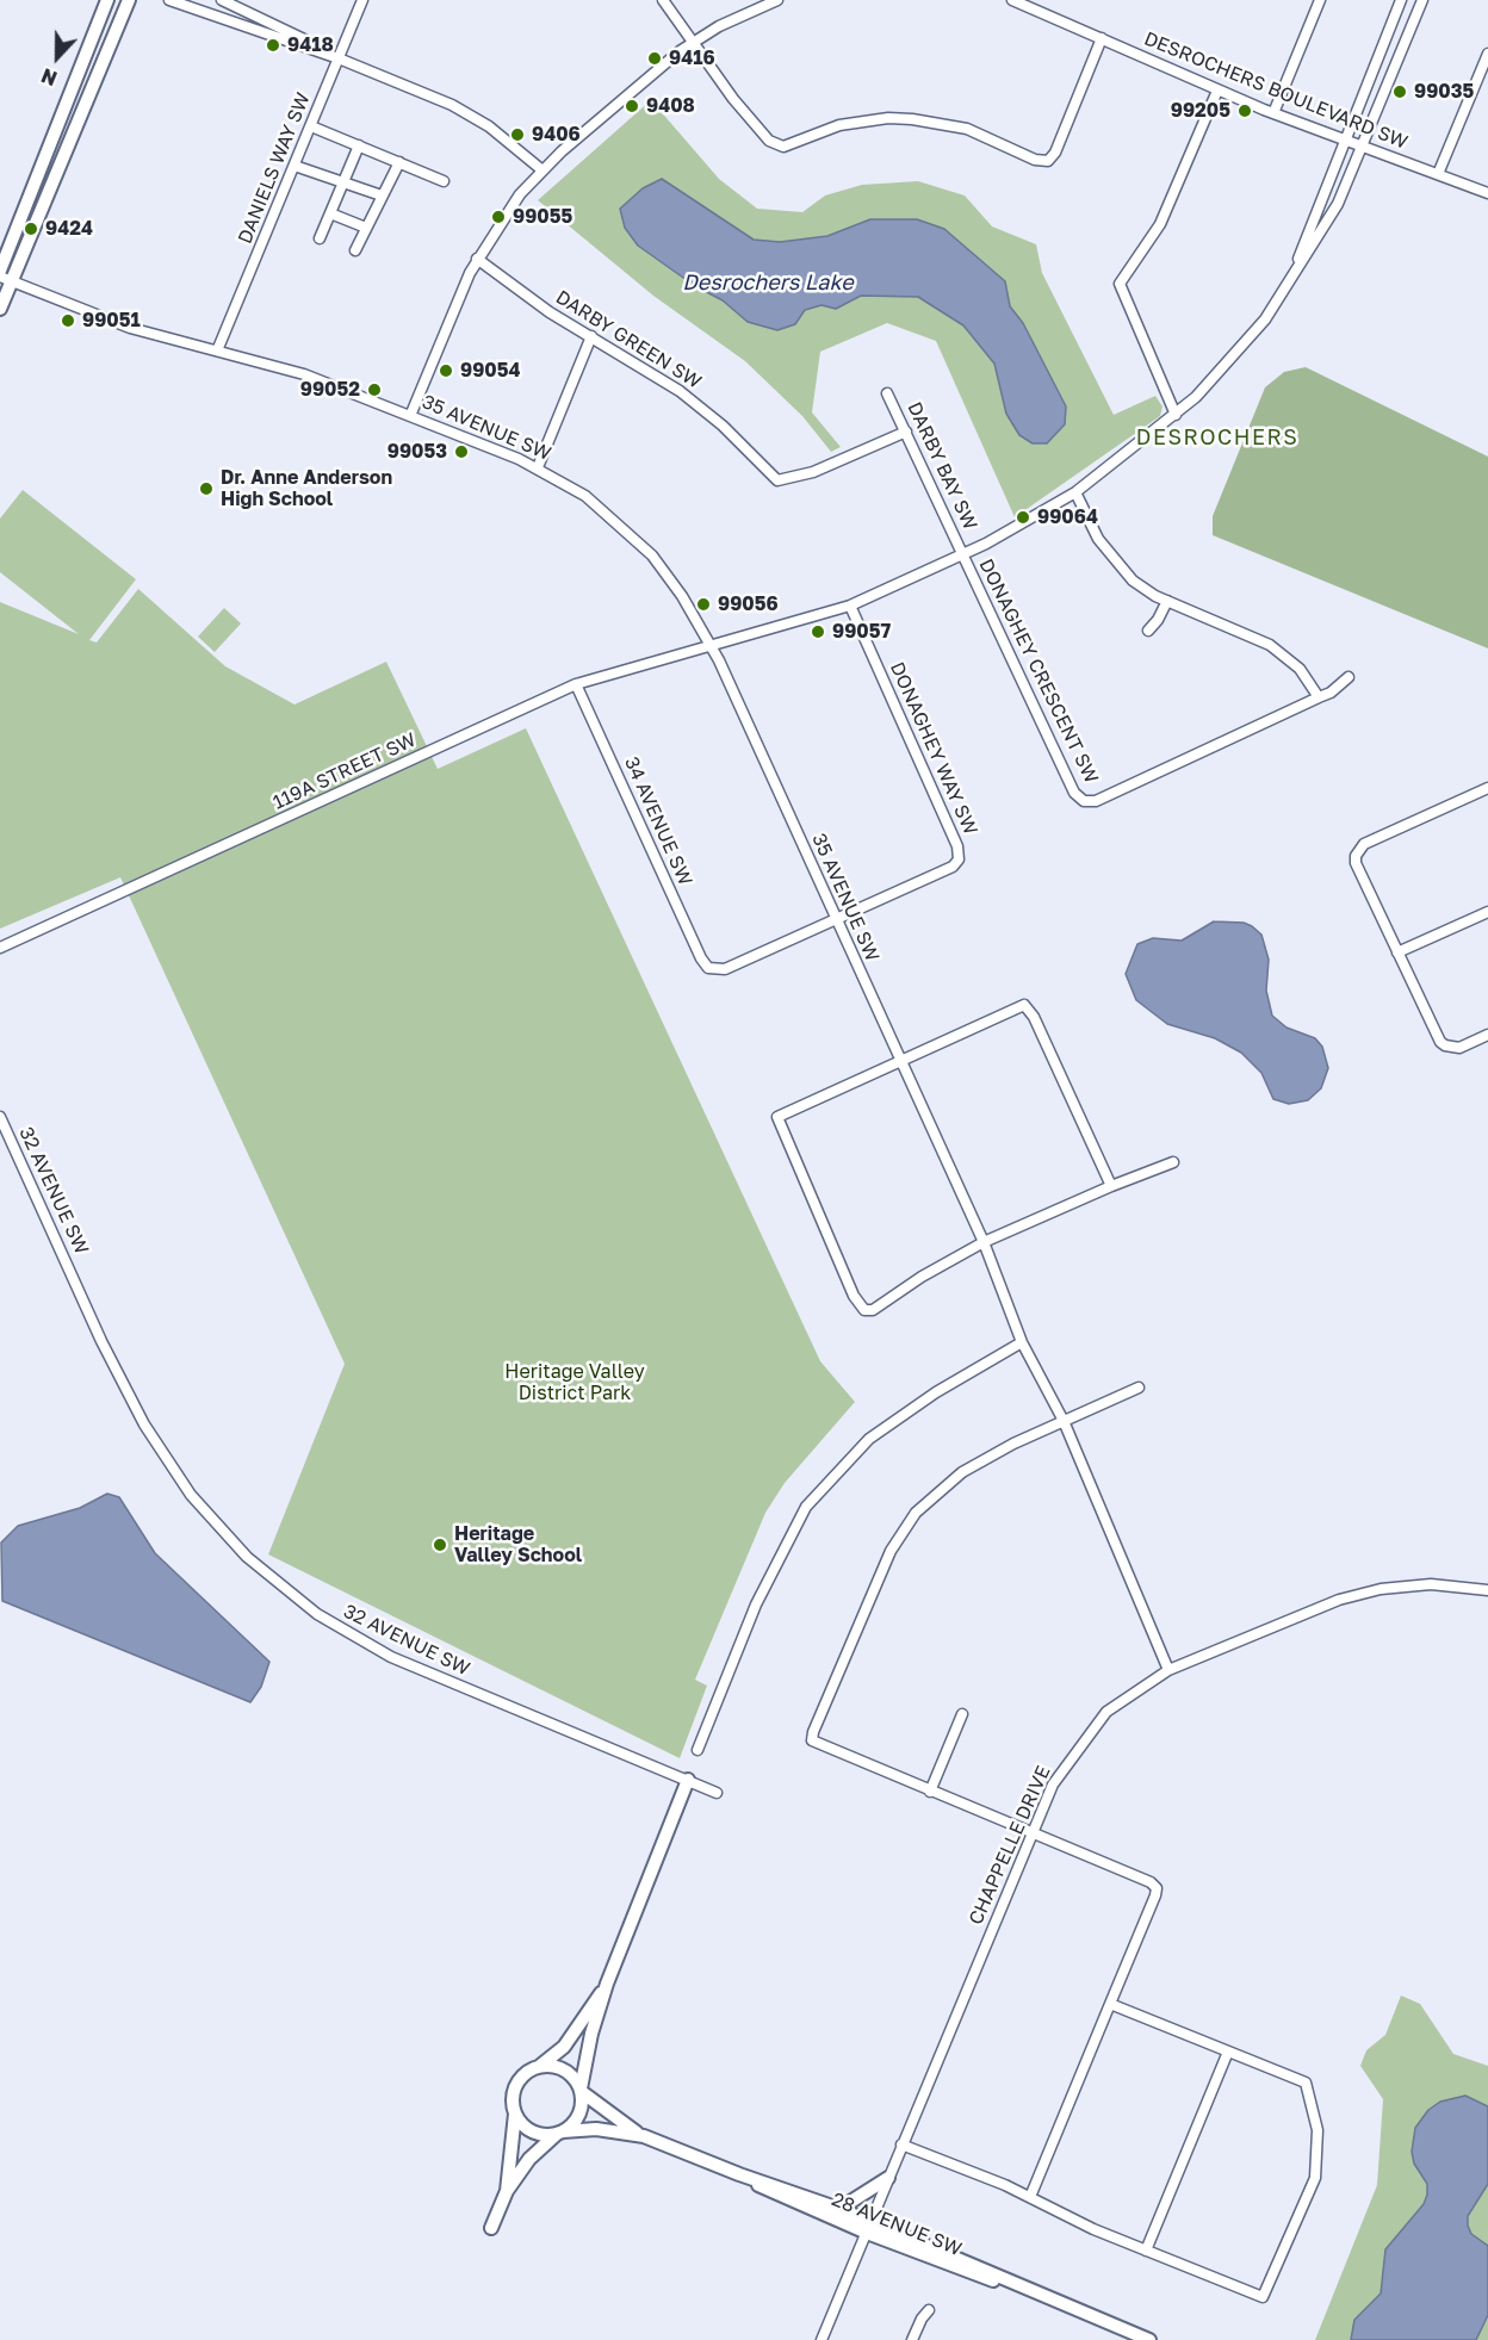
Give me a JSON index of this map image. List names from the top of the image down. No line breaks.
{"streets":{"main road":["28 AVENUE SW"],"street":["DESROCHERS BOULEVARD SW","DANIELS WAY SW","DARBY GREEN SW","35 AVENUE SW","DARBY BAY SW","DONAGHEY CRESCENT SW","DONAGHEY WAY SW","119A STREET SW","34 AVENUE SW","32 AVENUE SW","CHAPPELLE DRIVE"]},"crossings":[["DANIELS WAY SW","35 AVENUE SW"],["DARBY GREEN SW","DARBY BAY SW"],["35 AVENUE SW","DONAGHEY WAY SW"],["35 AVENUE SW","119A STREET SW"],["35 AVENUE SW","34 AVENUE SW"],["35 AVENUE SW","CHAPPELLE DRIVE"],["DARBY BAY SW","DONAGHEY CRESCENT SW"],["DARBY BAY SW","119A STREET SW"],["DONAGHEY CRESCENT SW","119A STREET SW"],["DONAGHEY WAY SW","119A STREET SW"],["DONAGHEY WAY SW","34 AVENUE SW"],["119A STREET SW","34 AVENUE SW"],["CHAPPELLE DRIVE","28 AVENUE SW"]],"districts":["DESROCHERS"],"water":["Desrochers Lake"],"parks":["Heritage Valley District Park"],"places":["9418","9416","99035","9408","99205","9406","99055","9424","99051","99054","99052","99053","Dr. Anne Anderson High School","99064","99056","99057","Heritage Valley School"],"north":"bottom"}
